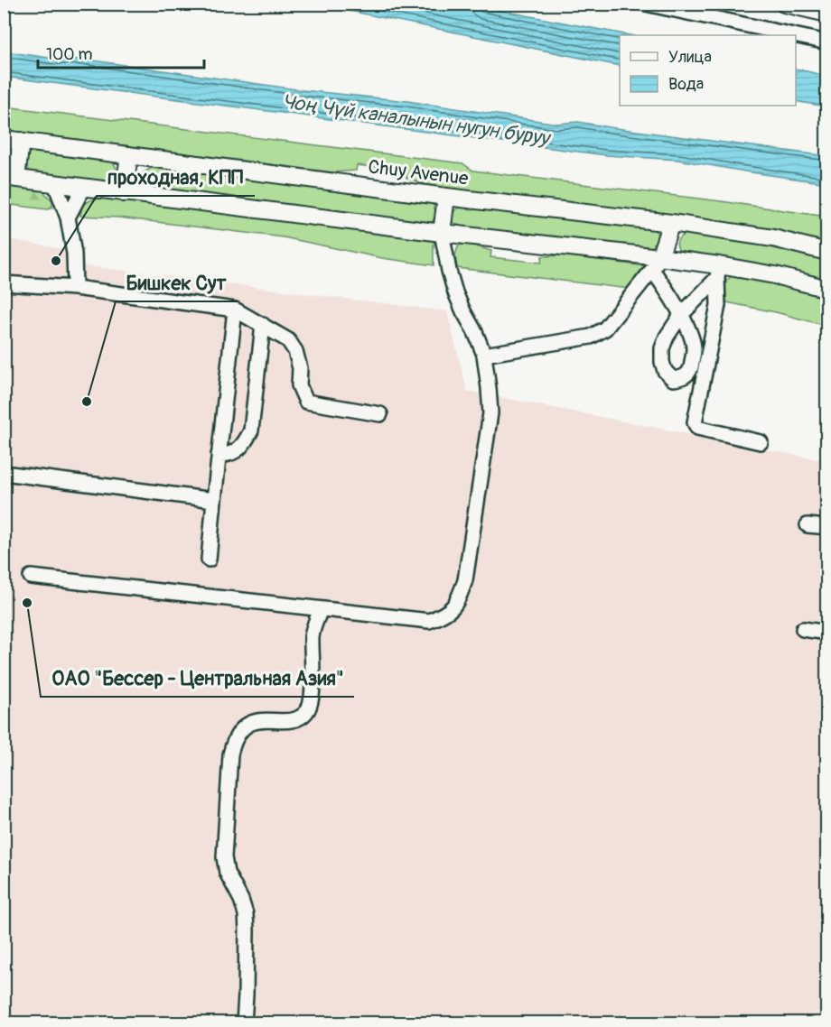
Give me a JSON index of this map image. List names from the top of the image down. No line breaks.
{"streets":{"main road":["Chuy Avenue"]},"water":["Чоң Чүй каналынын нугун буруу"],"places":["проходная, КПП","Бишкек Сут","ОАО \"Бессер - Центральная Азия\""],"legend":["Улица","Вода"],"scale_bar":"100 m"}
